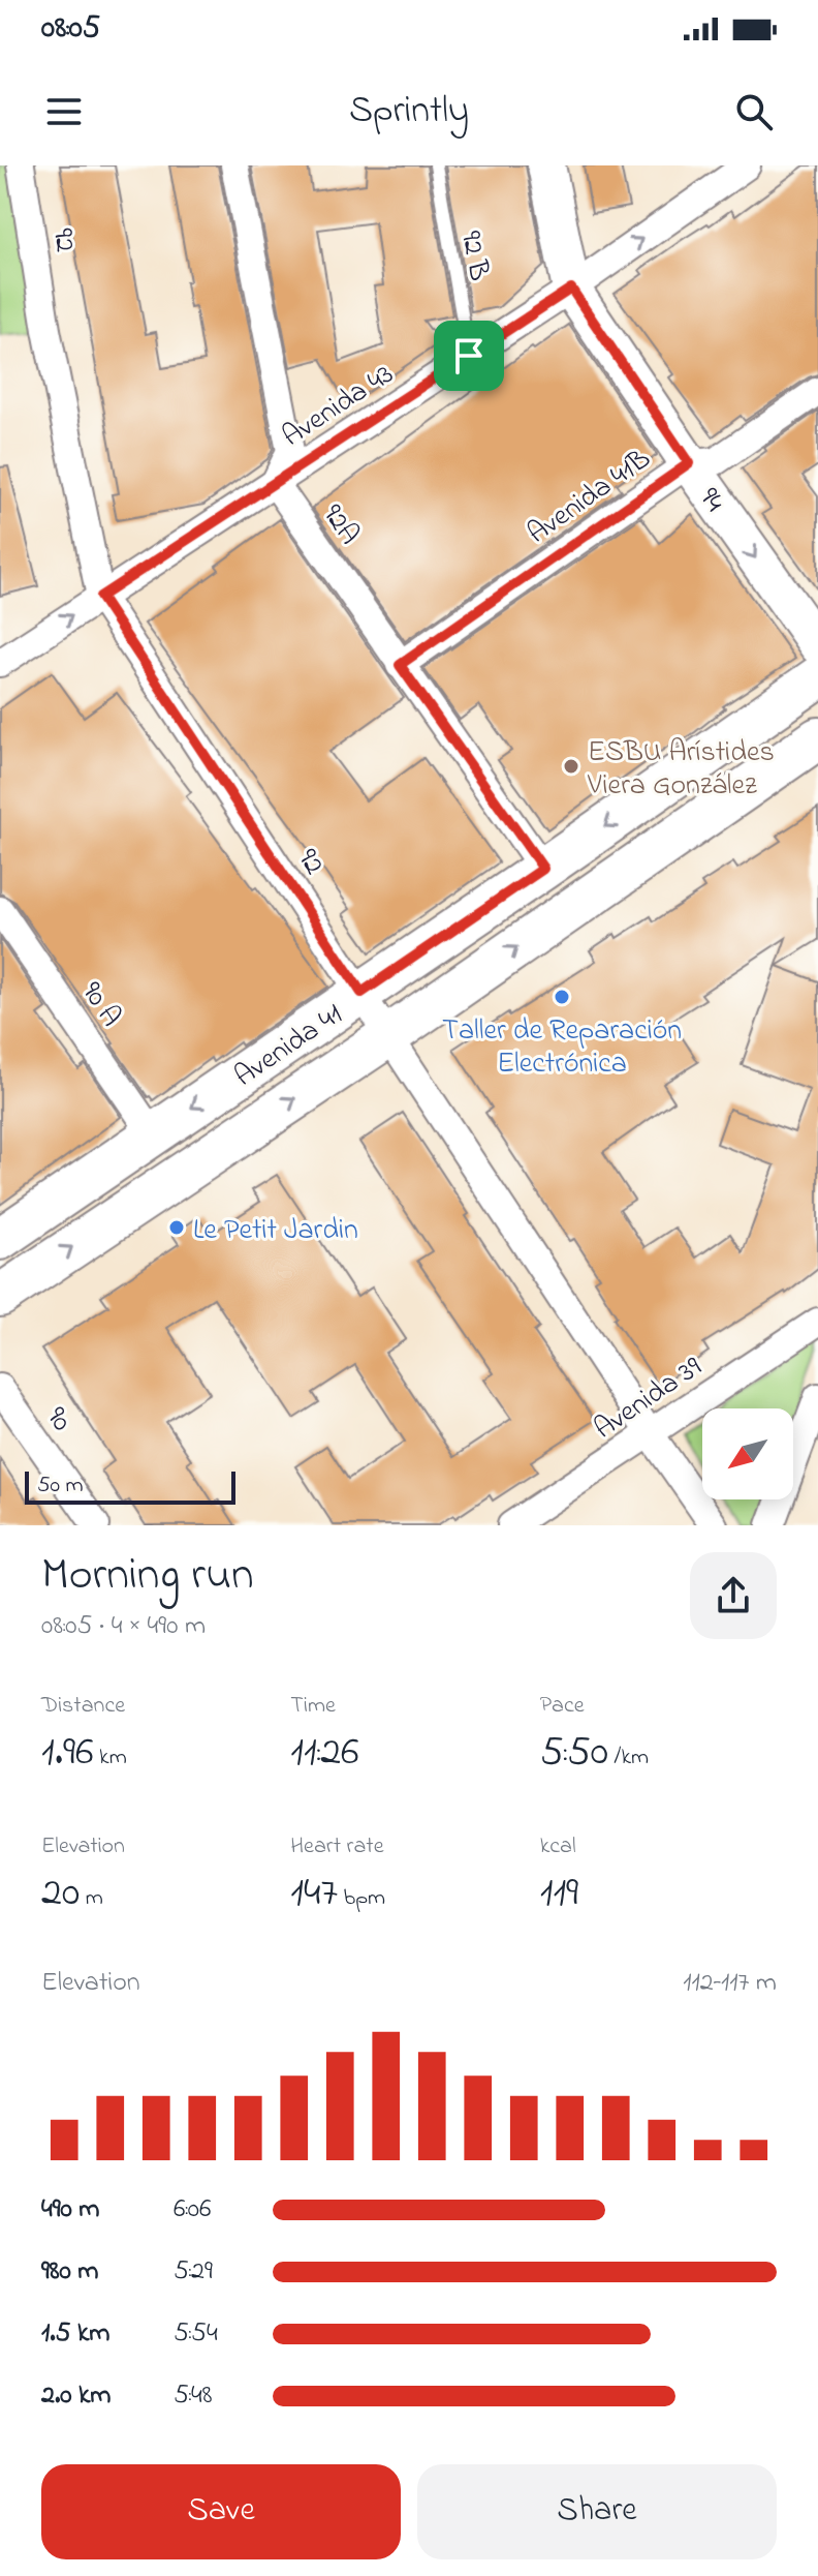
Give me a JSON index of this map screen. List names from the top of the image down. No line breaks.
{"streets":{"main road":["Avenida 41"],"street":["92","Avenida 43","Avenida 41B","94","92A","90 A","Avenida 39","90"],"lane":["92 B"]},"crossings":[["92","Avenida 43"],["92","Avenida 41"],["92","Avenida 39"],["92 B","Avenida 43"],["Avenida 43","94"],["Avenida 43","92A"],["Avenida 41B","94"],["Avenida 41B","92A"],["92A","Avenida 41"],["90 A","Avenida 41"]],"one_way":["Avenida 43","94"],"places":["ESBU Arístides Viera González","Taller de Reparación Electrónica","Le Petit Jardin"],"scale_bar":"50 m","north":"bottom left","page":{"status":"08:05","header":"Sprintly","scale":"50 m","heading":["Morning run","08:05 · 4 × 490 m"],"stats":[["Distance","1.96 km"],["Time","11:26"],["Pace","5:50 /km"],["Elevation","20 m"],["Heart rate","147 bpm"],["kcal","119"]],"chart":["Elevation","112–117 m"],"list":[{"name":"490 m","note":"6:06"},{"name":"980 m","note":"5:29"},{"name":"1.5 km","note":"5:54"},{"name":"2.0 km","note":"5:48"}],"buttons":["Save","Share"]}}
